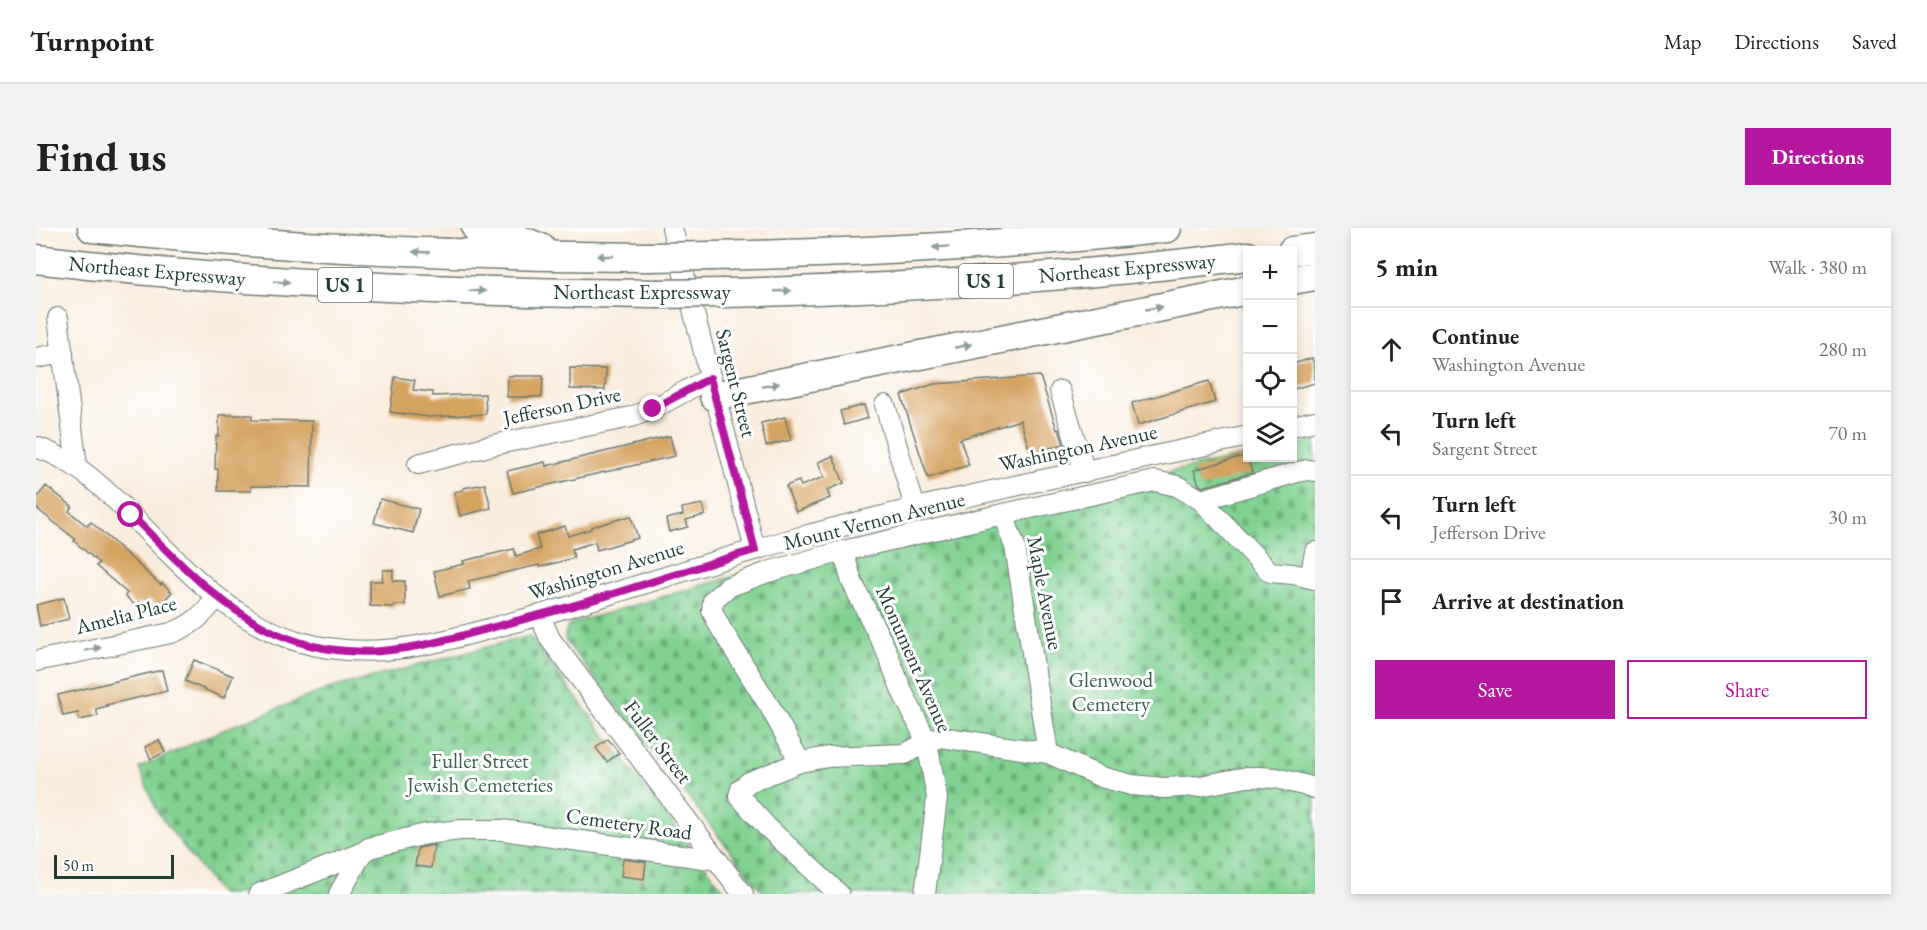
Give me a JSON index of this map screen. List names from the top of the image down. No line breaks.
{"streets":{"highway":["Northeast Expressway","US 1"],"street":["Sargent Street","Jefferson Drive","Washington Avenue","Mount Vernon Avenue","Maple Avenue","Amelia Place","Monument Avenue","Fuller Street","Cemetery Road"]},"crossings":[["Sargent Street","Jefferson Drive"],["Sargent Street","Washington Avenue"],["Washington Avenue","Amelia Place"],["Washington Avenue","Fuller Street"],["Mount Vernon Avenue","Maple Avenue"],["Mount Vernon Avenue","Monument Avenue"],["Fuller Street","Cemetery Road"]],"one_way":["Amelia Place"],"parks":["Glenwood Cemetery","Fuller Street Jewish Cemeteries"],"scale_bar":"50 m","page":{"header":"Turnpoint","nav":["Map","Directions","Saved"],"buttons":["Directions",["Save","Share"]],"title":"Find us","heading":["5 min","Walk · 380 m"],"map_buttons":["+","−"],"list":[["Continue","Washington Avenue","280 m"],["Turn left","Sargent Street","70 m"],["Turn left","Jefferson Drive","30 m"],"Arrive at destination"],"scale":"50 m"}}
